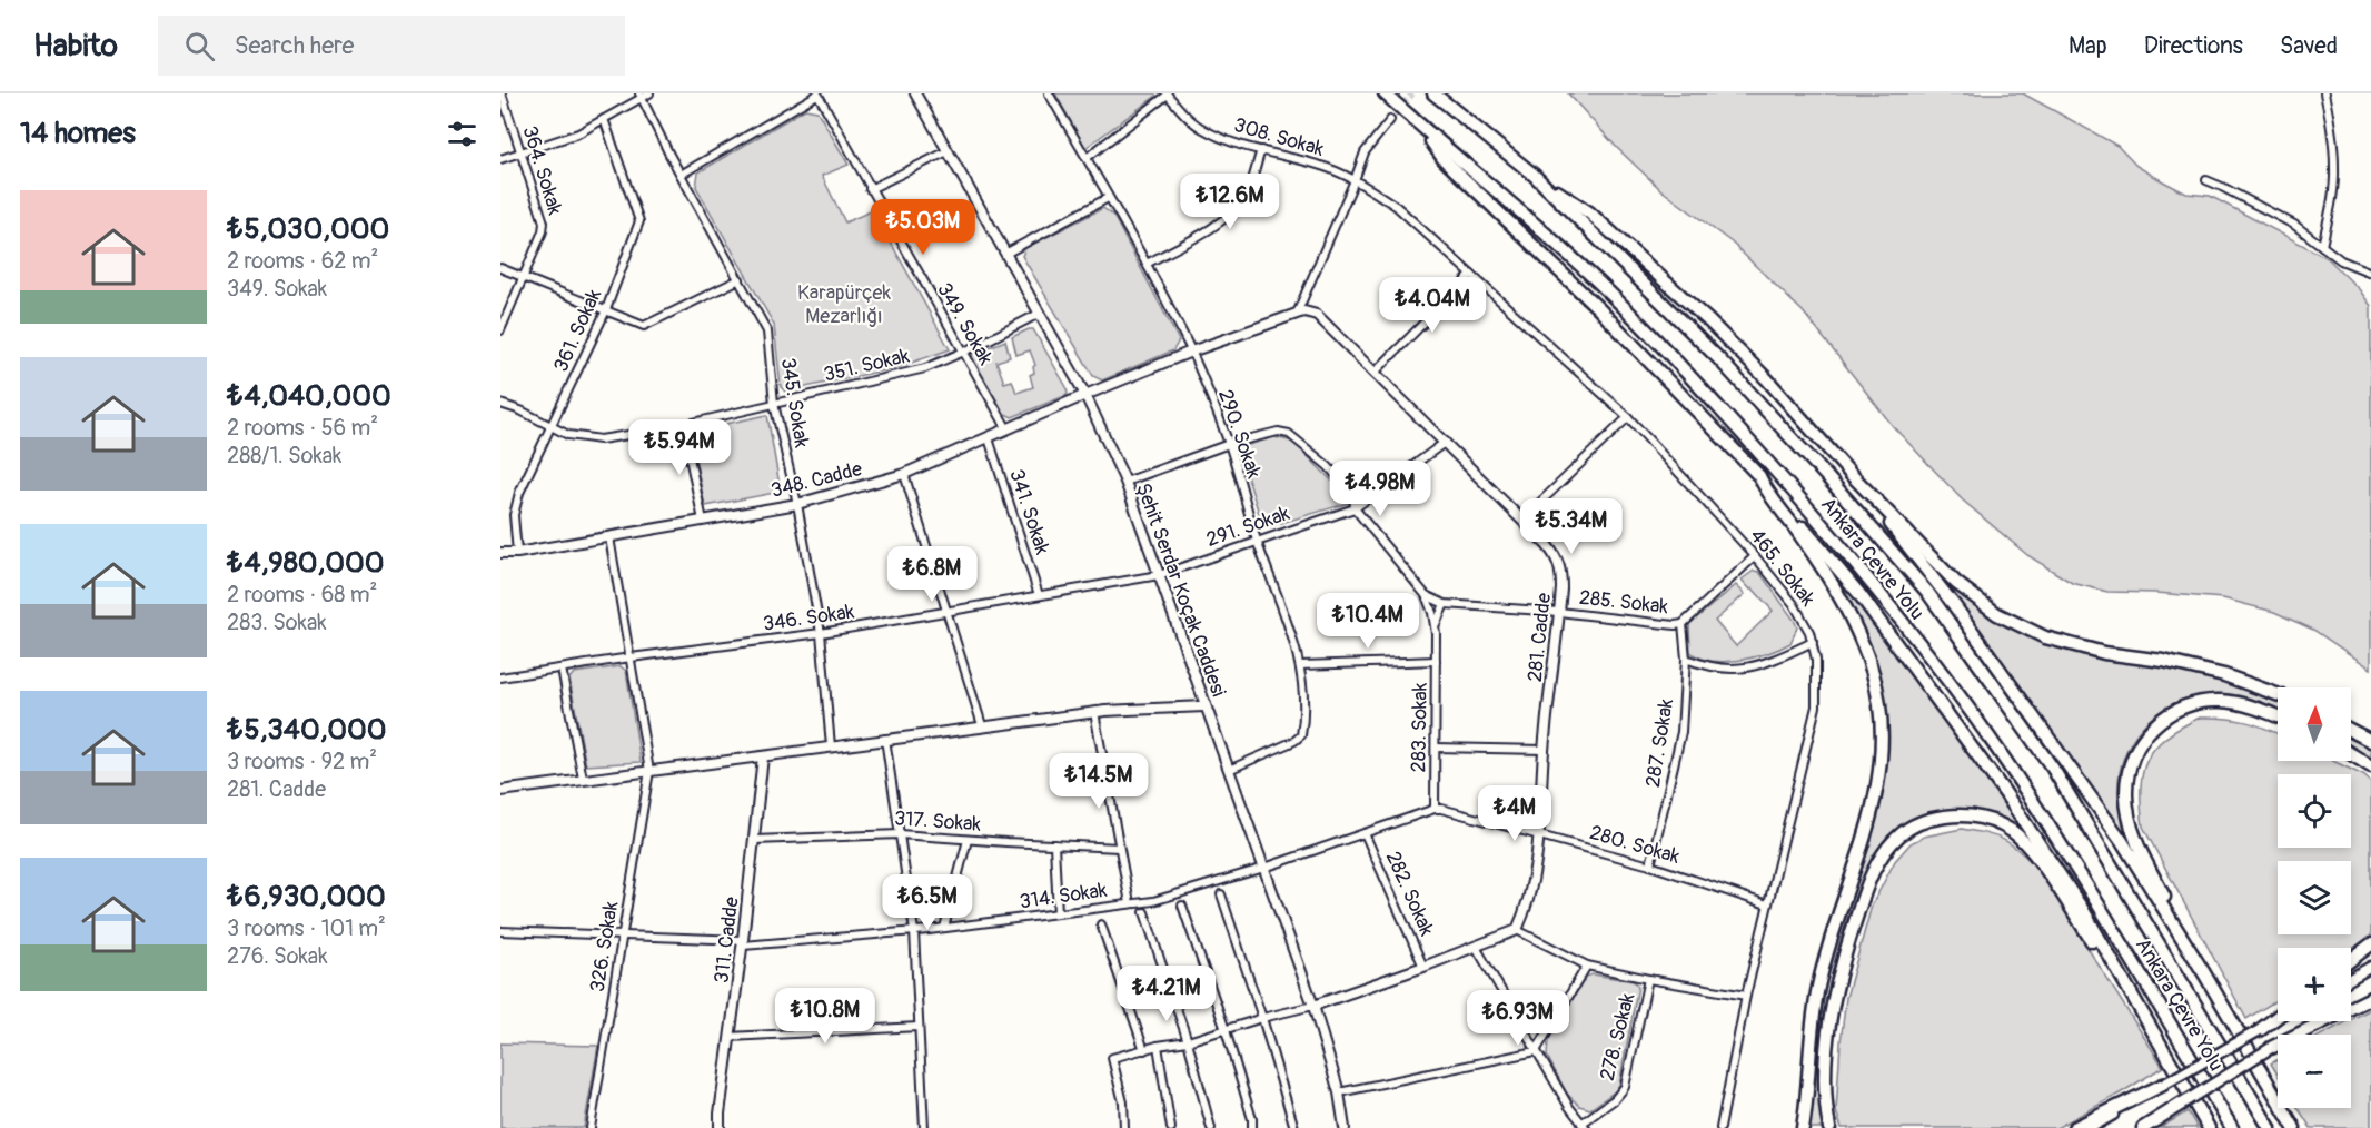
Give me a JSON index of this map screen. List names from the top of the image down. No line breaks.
{"streets":{"highway":["Ankara Çevre Yolu"],"street":["308. Sokak","364. Sokak","349. Sokak","361. Sokak","351. Sokak","345. Sokak","290. Sokak","348. Cadde","341. Sokak","291. Sokak","465. Sokak","Şehit Serdar Koçak Caddesi","285. Sokak","346. Sokak","281. Cadde","283. Sokak","287. Sokak","317. Sokak","280. Sokak","282. Sokak","314. Sokak","311. Cadde","326. Sokak","278. Sokak"]},"crossings":[["308. Sokak","465. Sokak"],["349. Sokak","351. Sokak"],["349. Sokak","348. Cadde"],["361. Sokak","351. Sokak"],["361. Sokak","348. Cadde"],["351. Sokak","345. Sokak"],["351. Sokak","Şehit Serdar Koçak Caddesi"],["345. Sokak","348. Cadde"],["345. Sokak","346. Sokak"],["290. Sokak","291. Sokak"],["290. Sokak","Şehit Serdar Koçak Caddesi"],["290. Sokak","283. Sokak"],["348. Cadde","341. Sokak"],["348. Cadde","Şehit Serdar Koçak Caddesi"],["348. Cadde","326. Sokak"],["341. Sokak","346. Sokak"],["291. Sokak","Şehit Serdar Koçak Caddesi"],["291. Sokak","346. Sokak"],["291. Sokak","281. Cadde"],["291. Sokak","283. Sokak"],["465. Sokak","285. Sokak"],["465. Sokak","280. Sokak"],["Şehit Serdar Koçak Caddesi","346. Sokak"],["Şehit Serdar Koçak Caddesi","283. Sokak"],["Şehit Serdar Koçak Caddesi","314. Sokak"],["285. Sokak","281. Cadde"],["285. Sokak","283. Sokak"],["285. Sokak","287. Sokak"],["346. Sokak","326. Sokak"],["281. Cadde","280. Sokak"],["283. Sokak","280. Sokak"],["287. Sokak","280. Sokak"],["317. Sokak","311. Cadde"],["314. Sokak","311. Cadde"],["314. Sokak","326. Sokak"]],"parks":["Karapürçek Mezarlığı"],"north":"top","page":{"header":"Habito","search":"Search here","nav":["Map","Directions","Saved"],"heading":"14 homes","list":[{"name":"₺5,030,000","note":"2 rooms · 62 m² · 349. Sokak"},{"name":"₺4,040,000","note":"2 rooms · 56 m² · 288/1. Sokak"},{"name":"₺4,980,000","note":"2 rooms · 68 m² · 283. Sokak"},{"name":"₺5,340,000","note":"3 rooms · 92 m² · 281. Cadde"},{"name":"₺6,930,000","note":"3 rooms · 101 m² · 276. Sokak"}],"price":["₺12.6M","₺5.03M","₺4.04M","₺5.94M","₺4.98M","₺5.34M","₺6.8M","₺10.4M","₺14.5M","₺4M","₺6.5M","₺4.21M","₺10.8M","₺6.93M"],"map_buttons":["+","−"]}}
